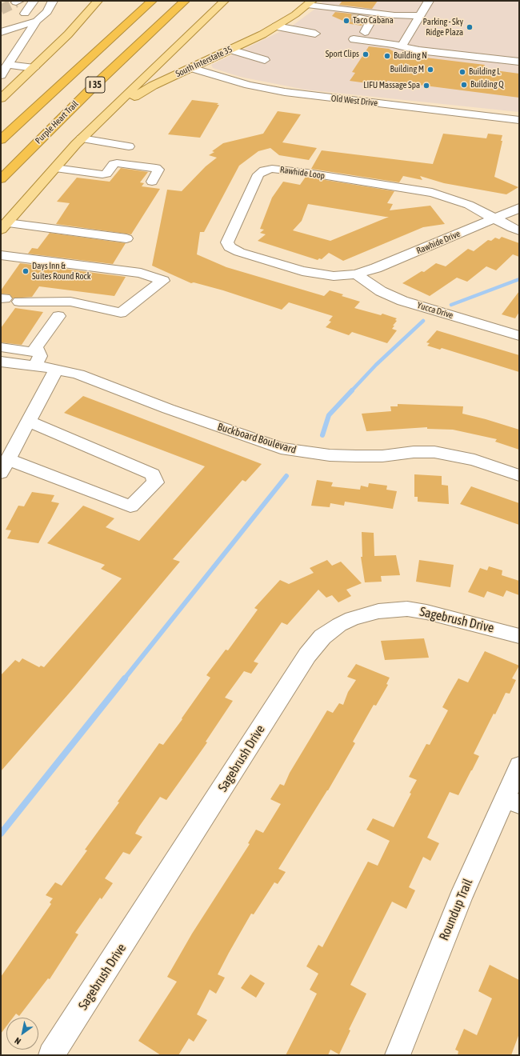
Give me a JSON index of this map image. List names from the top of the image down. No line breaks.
{"streets":{"highway":["I 35","Purple Heart Trail"],"main road":["South Interstate 35"],"street":["Old West Drive","Rawhide Loop","Rawhide Drive","Yucca Drive","Buckboard Boulevard","Sagebrush Drive","Roundup Trail"]},"crossings":[["South Interstate 35","Old West Drive"],["Rawhide Loop","Rawhide Drive"],["Rawhide Loop","Yucca Drive"],["Rawhide Drive","Yucca Drive"]],"places":["Taco Cabana","Parking - Sky Ridge Plaza","Sport Clips","Building N","Building M","Building L","Building Q","LIFU Massage Spa","Days Inn & Suites Round Rock"],"north":"bottom left"}
